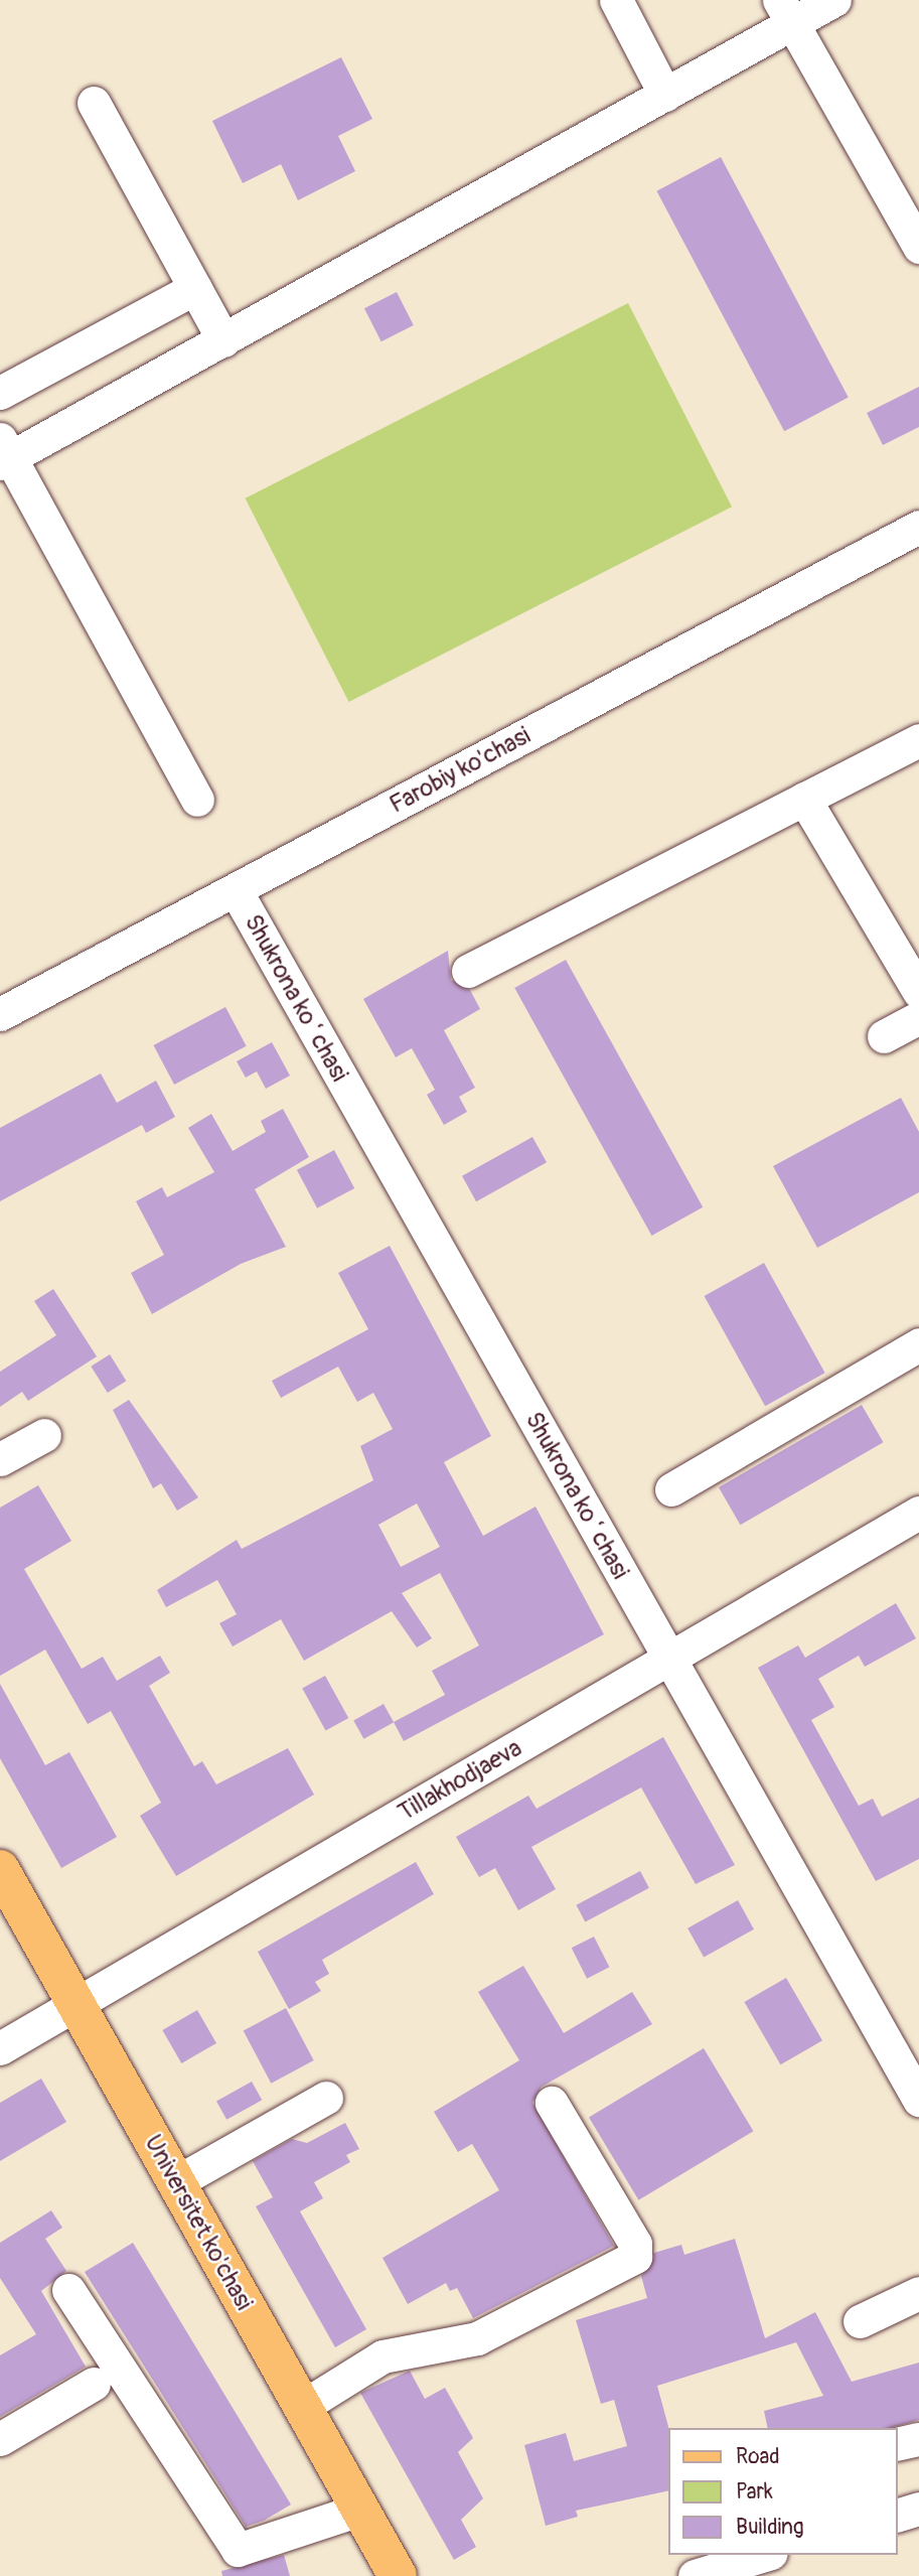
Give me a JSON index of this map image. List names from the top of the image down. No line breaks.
{"streets":{"main road":["Universitet ko'chasi"],"street":["Farobiy ko'chasi","Shukrona koʻchasi","Tillakhodjaeva"]},"crossings":[["Farobiy ko'chasi","Shukrona koʻchasi"],["Shukrona koʻchasi","Tillakhodjaeva"],["Tillakhodjaeva","Universitet ko'chasi"]],"legend":["Road","Park","Building"]}
